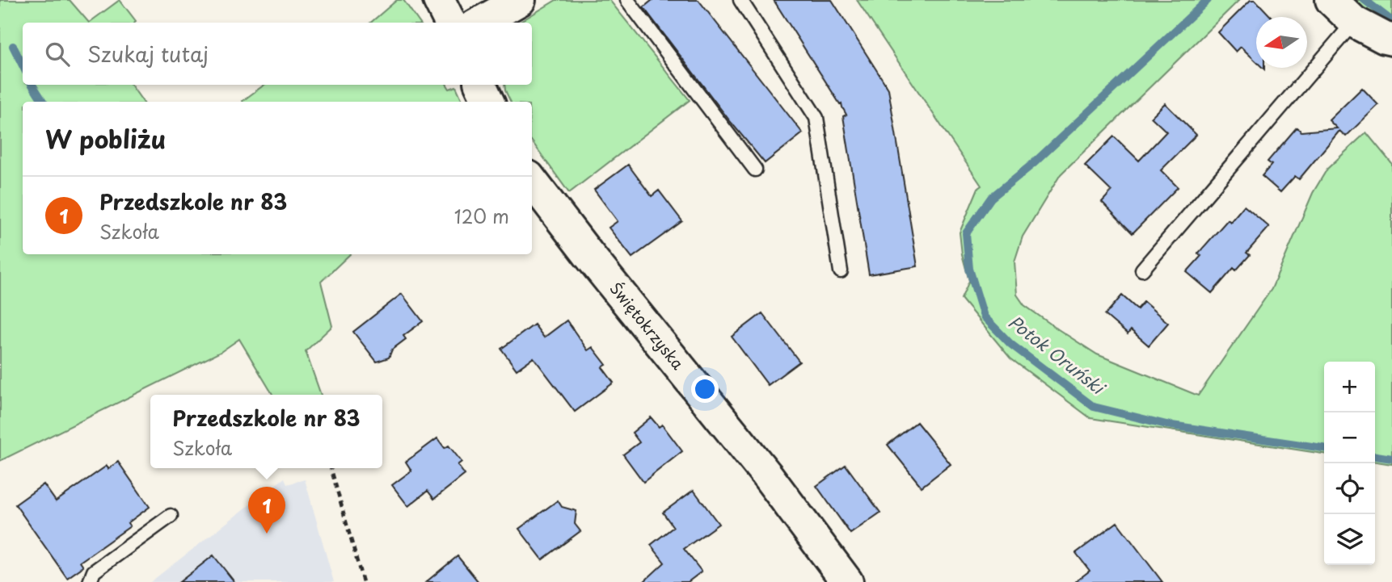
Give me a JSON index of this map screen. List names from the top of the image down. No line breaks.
{"streets":{"main road":["Świętokrzyska"]},"water":["Potok Oruński"],"north":"left","page":{"search":"Szukaj tutaj","heading":"W pobliżu","list":[{"mark":"1","name":"Przedszkole nr 83","note":"Szkoła","value":"120 m"}],"map_buttons":["+","−"],"popup":["Przedszkole nr 83","Szkoła"],"pins":"1"}}
